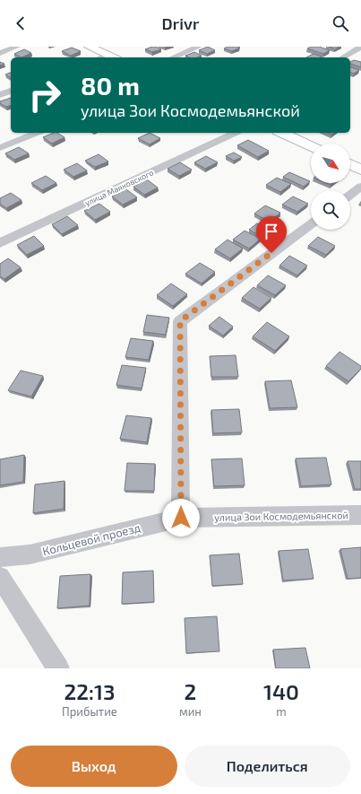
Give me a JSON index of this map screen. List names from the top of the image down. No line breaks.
{"streets":{"street":["улица Маяковского","улица Зои Космодемьянской","Кольцевой проезд"]},"crossings":[["улица Зои Космодемьянской","Кольцевой проезд"]],"north":"bottom right","page":{"header":"Drivr","turn":["80 m","улица Зои Космодемьянской"],"eta":["22:13","Прибытие","2","мин","140","m"],"buttons":["Выход","Поделиться"]}}
